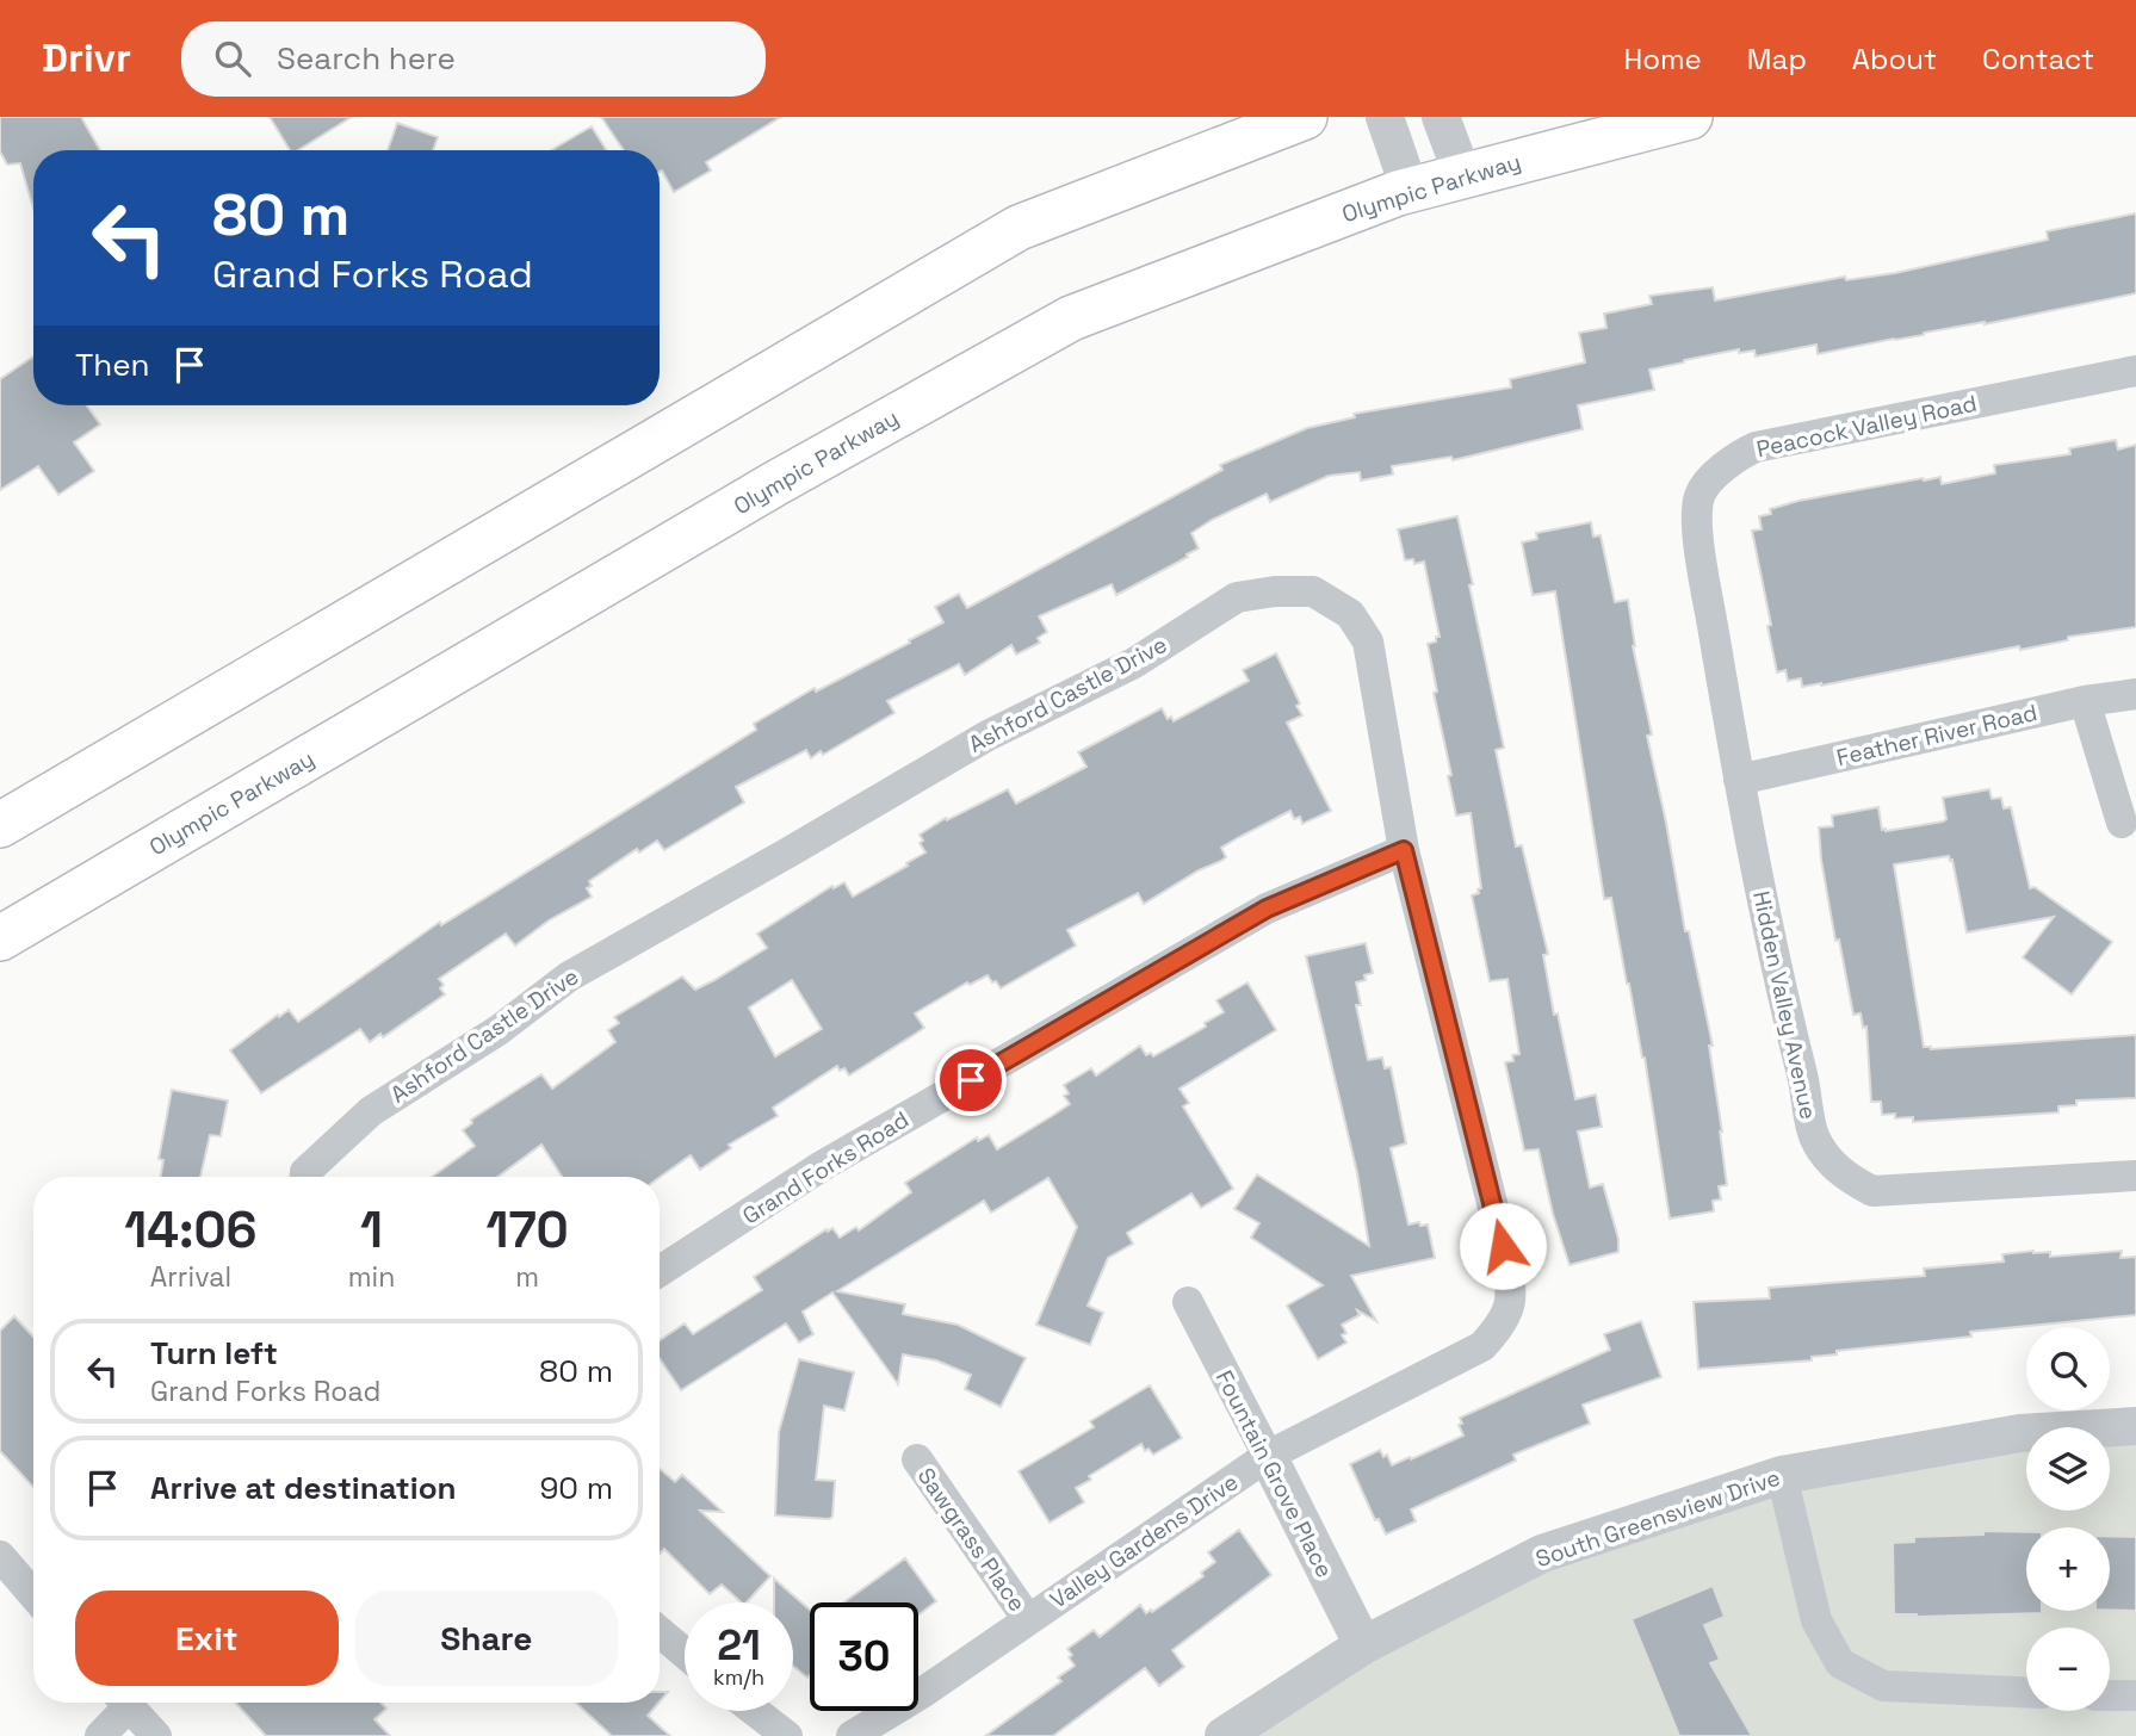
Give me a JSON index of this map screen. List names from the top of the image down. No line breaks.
{"streets":{"main road":["Olympic Parkway"],"street":["Peacock Valley Road","Ashford Castle Drive","Feather River Road","Hidden Valley Avenue","Grand Forks Road","Fountain Grove Place","South Greensview Drive","Sawgrass Place","Valley Gardens Drive"]},"crossings":[["Peacock Valley Road","Feather River Road"],["Peacock Valley Road","Hidden Valley Avenue"],["Ashford Castle Drive","Grand Forks Road"],["Ashford Castle Drive","Valley Gardens Drive"],["Feather River Road","Hidden Valley Avenue"],["Fountain Grove Place","South Greensview Drive"],["Fountain Grove Place","Valley Gardens Drive"],["Sawgrass Place","Valley Gardens Drive"]],"page":{"header":"Drivr","search":"Search here","nav":["Home","Map","About","Contact"],"turn":["80 m","Grand Forks Road"],"then":"Then","eta":["14:06","Arrival","1","min","170","m"],"list":[{"name":"Turn left","note":"Grand Forks Road","value":"80 m"},{"name":"Arrive at destination","value":"90 m"}],"map_buttons":["+","−"],"buttons":["Exit","Share"],"speed":"21 km/h","limit":"30"}}
